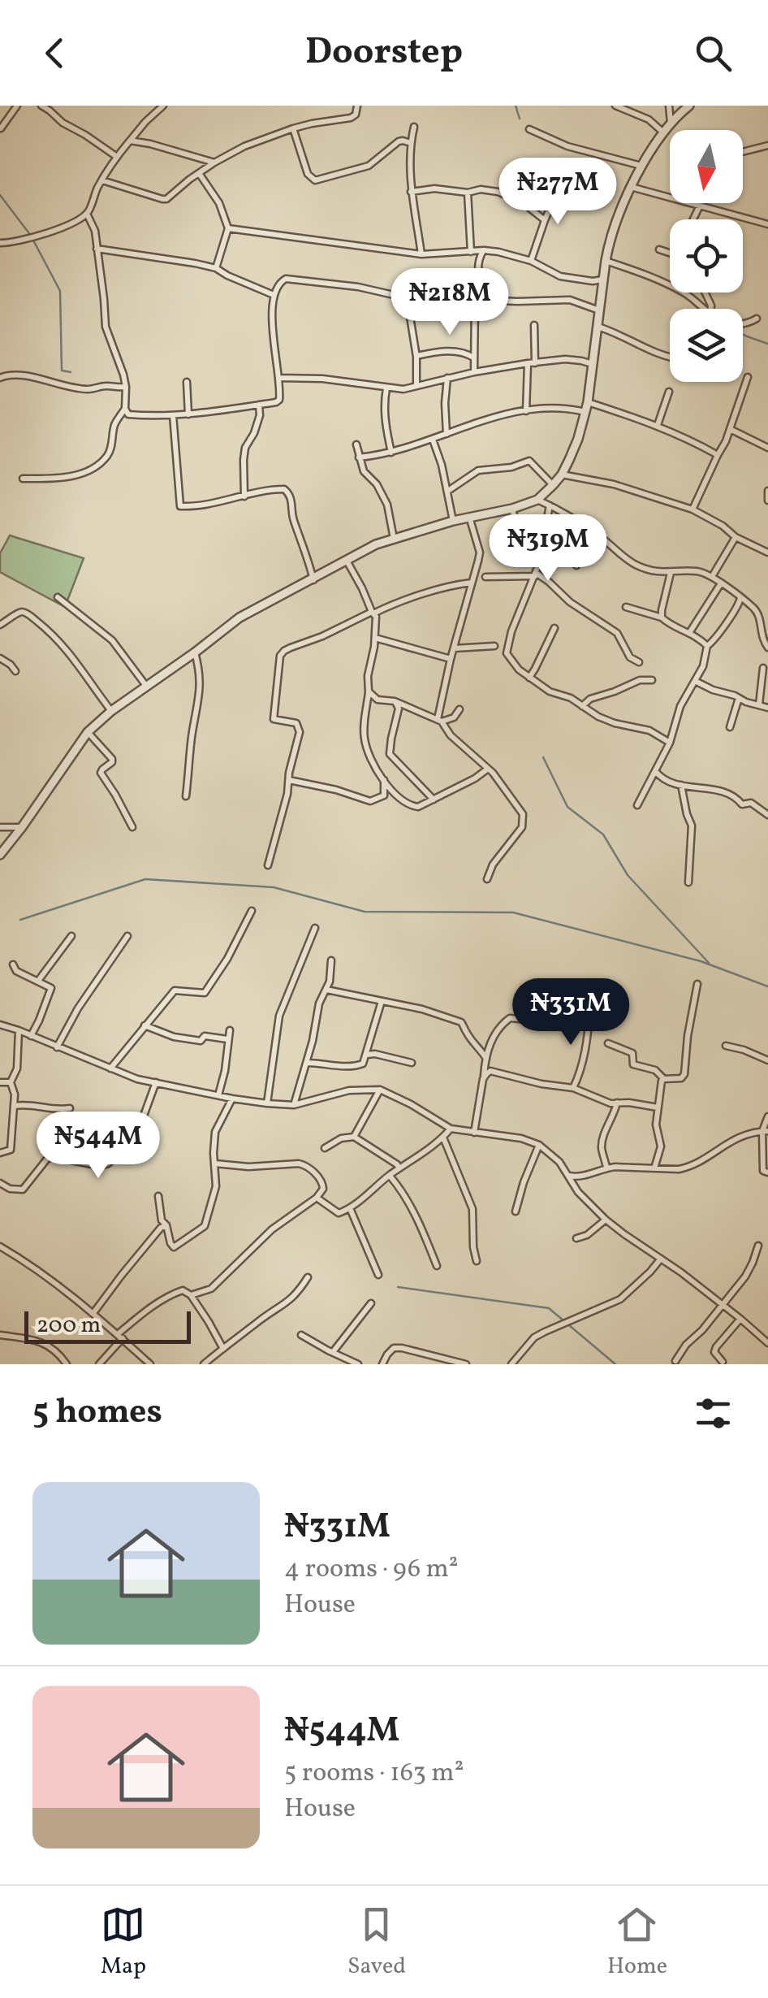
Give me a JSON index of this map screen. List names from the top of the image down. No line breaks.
{"scale_bar":"200 m","north":"bottom","page":{"header":"Doorstep","price":["₦277M","₦218M","₦319M","₦331M","₦544M"],"scale":"200 m","heading":"5 homes","list":[{"name":"₦331M","note":"4 rooms · 96 m² · House"},{"name":"₦544M","note":"5 rooms · 163 m² · House"}],"tabs":["Map","Saved","Home"]}}
